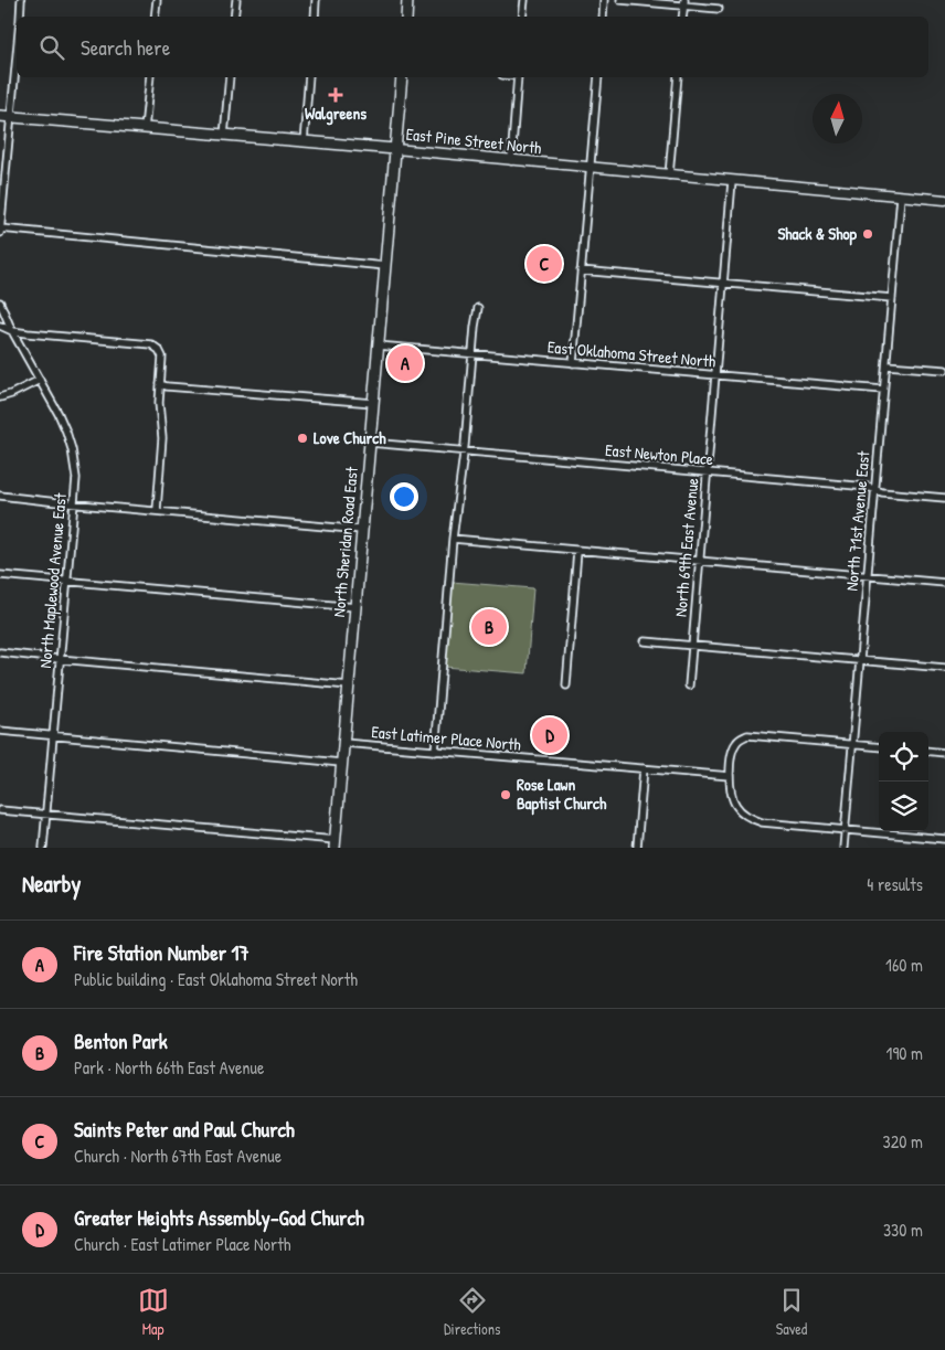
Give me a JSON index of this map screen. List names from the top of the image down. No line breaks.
{"streets":{"main road":["East Pine Street North","North Sheridan Road East"],"street":["East Oklahoma Street North","East Newton Place","North 71st Avenue East","North 69th East Avenue","North Maplewood Avenue East","East Latimer Place North"]},"crossings":[["East Pine Street North","North 71st Avenue East"],["East Pine Street North","North Sheridan Road East"],["East Pine Street North","North 69th East Avenue"],["East Oklahoma Street North","North 71st Avenue East"],["East Oklahoma Street North","North Sheridan Road East"],["East Oklahoma Street North","North 69th East Avenue"],["East Newton Place","North 71st Avenue East"],["East Newton Place","North Sheridan Road East"],["East Newton Place","North 69th East Avenue"],["North Sheridan Road East","East Latimer Place North"]],"places":{"health":["Walgreens"],"other":["Shack & Shop","Love Church","Rose Lawn Baptist Church"]},"north":"top","page":{"search":"Search here","pins":["C","A","B","D"],"heading":["Nearby","4 results"],"list":[{"mark":"A","name":"Fire Station Number 17","note":"Public building · East Oklahoma Street North","value":"160 m"},{"mark":"B","name":"Benton Park","note":"Park · North 66th East Avenue","value":"190 m"},{"mark":"C","name":"Saints Peter and Paul Church","note":"Church · North 67th East Avenue","value":"320 m"},{"mark":"D","name":"Greater Heights Assembly-God Church","note":"Church · East Latimer Place North","value":"330 m"}],"nav":["Map","Directions","Saved"]}}
